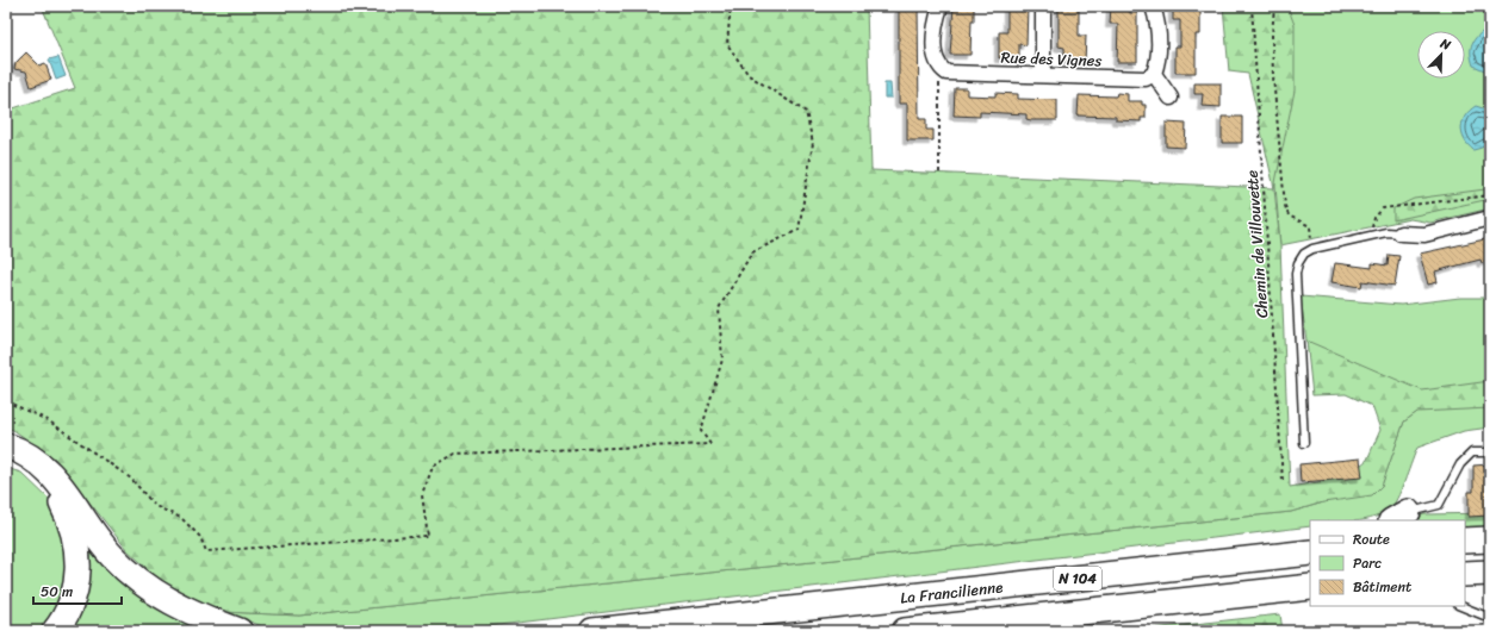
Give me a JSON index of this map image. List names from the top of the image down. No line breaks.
{"streets":{"highway":["N 104","La Francilienne"],"street":["Rue des Vignes"],"path":["Chemin de Villouvette"]},"legend":["Route","Parc","Bâtiment"],"scale_bar":"50 m","north":"top right"}
